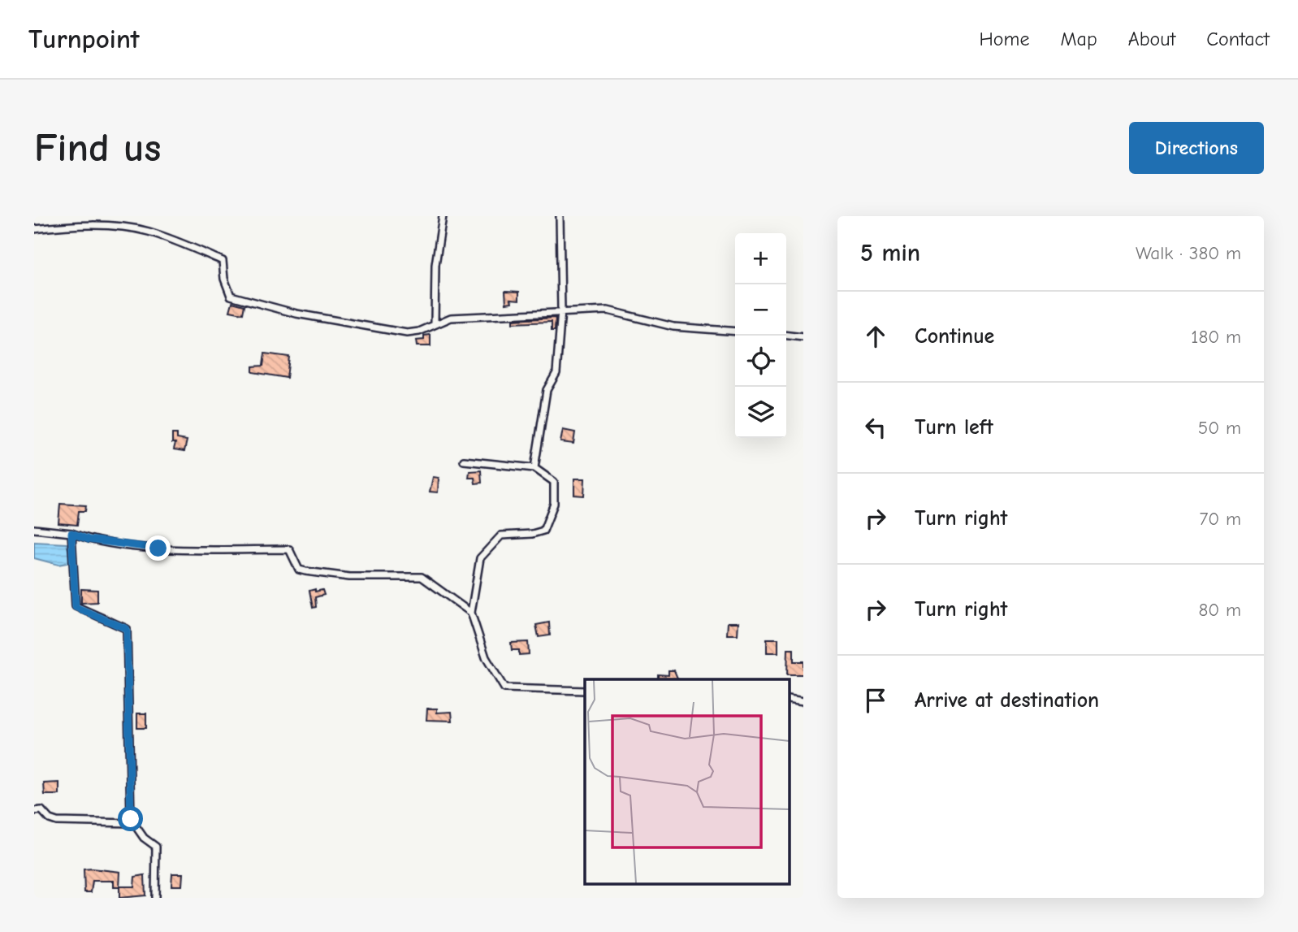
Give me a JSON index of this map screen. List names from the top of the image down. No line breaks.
{"page":{"header":"Turnpoint","nav":["Home","Map","About","Contact"],"buttons":"Directions","title":"Find us","heading":["5 min","Walk · 380 m"],"map_buttons":["+","−"],"list":[["Continue","180 m"],["Turn left","50 m"],["Turn right","70 m"],["Turn right","80 m"],"Arrive at destination"]}}
